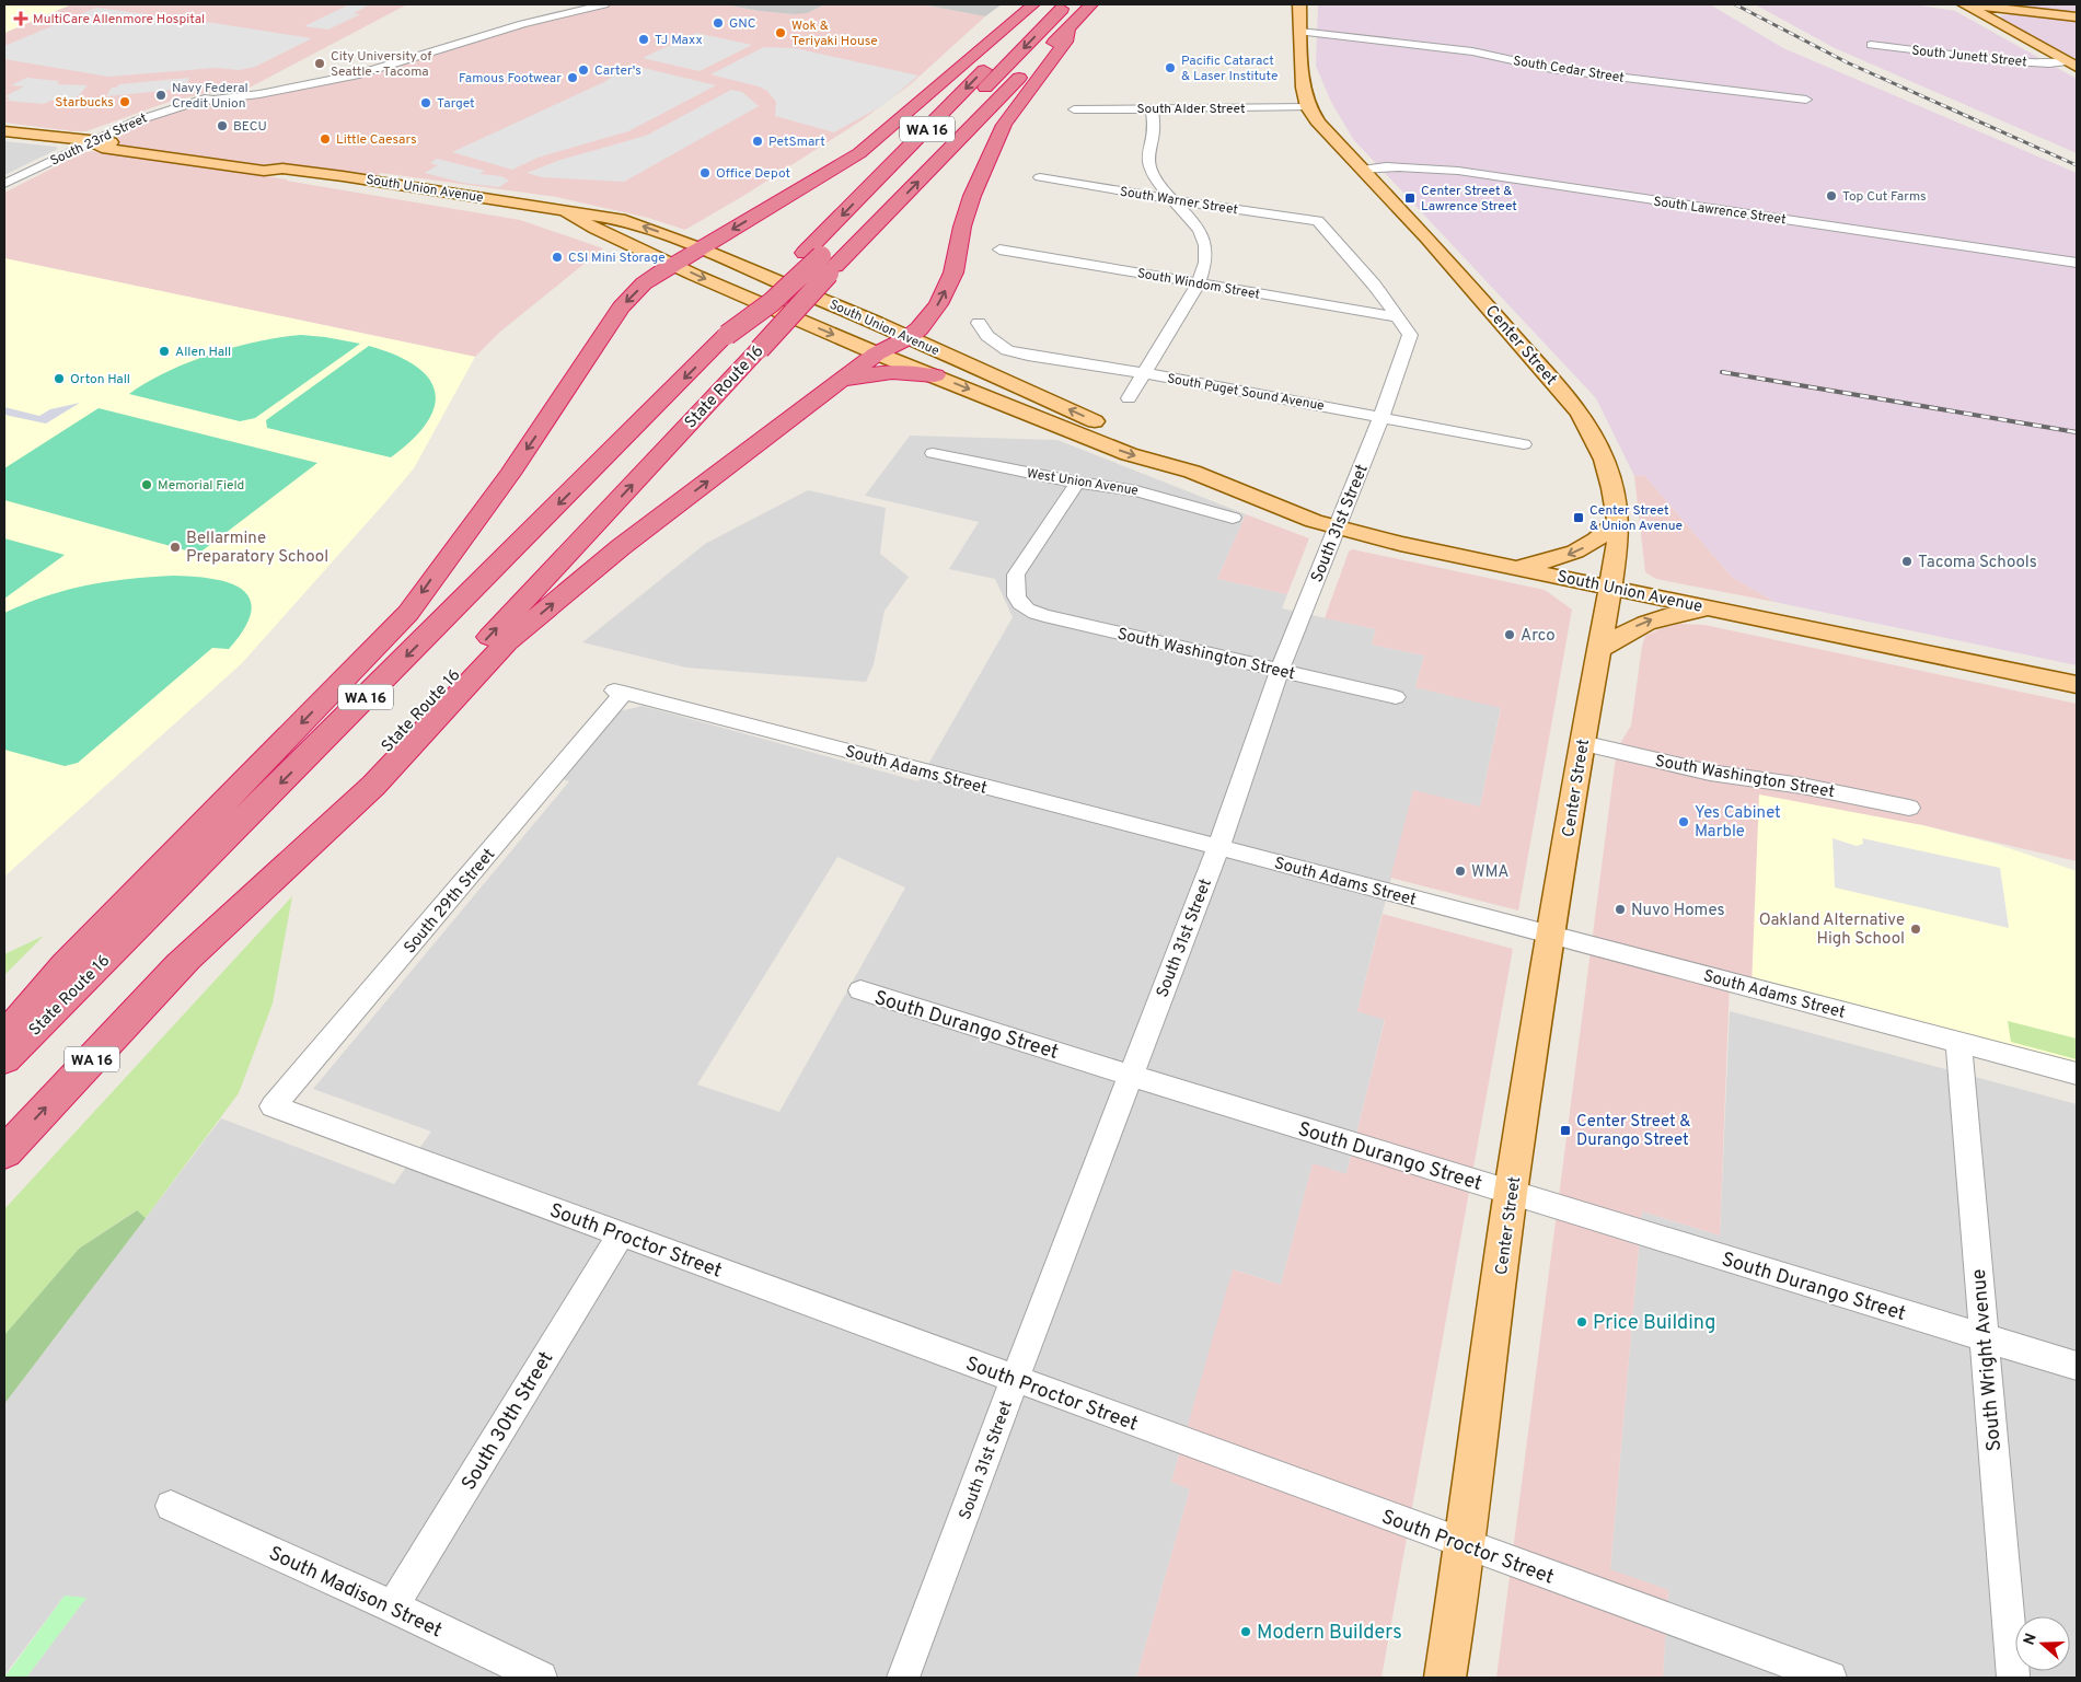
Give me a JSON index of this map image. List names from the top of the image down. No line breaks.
{"streets":{"highway":["WA 16","State Route 16"],"main road":["South Union Avenue","Center Street"],"street":["South Junett Street","South Cedar Street","South Alder Street","South 23rd Street","South Warner Street","South Lawrence Street","South Windom Street","South Puget Sound Avenue","West Union Avenue","South 31st Street","South Washington Street","South Adams Street","South 29th Street","South Durango Street","South Proctor Street","South Wright Avenue","South 30th Street","South Madison Street"]},"crossings":[["South Cedar Street","Center Street"],["South Alder Street","Center Street"],["WA 16","State Route 16"],["South 23rd Street","South Union Avenue"],["South Union Avenue","Center Street"],["South Union Avenue","South 31st Street"],["South Warner Street","South 31st Street"],["South Lawrence Street","Center Street"],["South Windom Street","South 31st Street"],["Center Street","South Washington Street"],["Center Street","South Adams Street"],["Center Street","South Durango Street"],["Center Street","South Proctor Street"],["South Puget Sound Avenue","South 31st Street"],["West Union Avenue","South Washington Street"],["South 31st Street","South Washington Street"],["South 31st Street","South Adams Street"],["South 31st Street","South Durango Street"],["South 31st Street","South Proctor Street"],["South Adams Street","South 29th Street"],["South Adams Street","South Wright Avenue"],["South 29th Street","South Proctor Street"],["South Durango Street","South Wright Avenue"],["South Proctor Street","South 30th Street"],["South 30th Street","South Madison Street"]],"places":{"health":["MultiCare Allenmore Hospital"],"other":["GNC","Wok & Teriyaki House","TJ Maxx","City University of Seattle - Tacoma","Pacific Cataract & Laser Institute","Carter's","Famous Footwear","Navy Federal Credit Union","Starbucks","Target","BECU","Little Caesars","PetSmart","Office Depot","Top Cut Farms","CSI Mini Storage","Allen Hall","Orton Hall","Memorial Field","Bellarmine Preparatory School","Tacoma Schools","Arco","Yes Cabinet Marble","WMA","Nuvo Homes","Oakland Alternative High School","Price Building","Modern Builders"],"transit":["Center Street & Lawrence Street","Center Street & Union Avenue","Center Street & Durango Street"]},"north":"left"}
